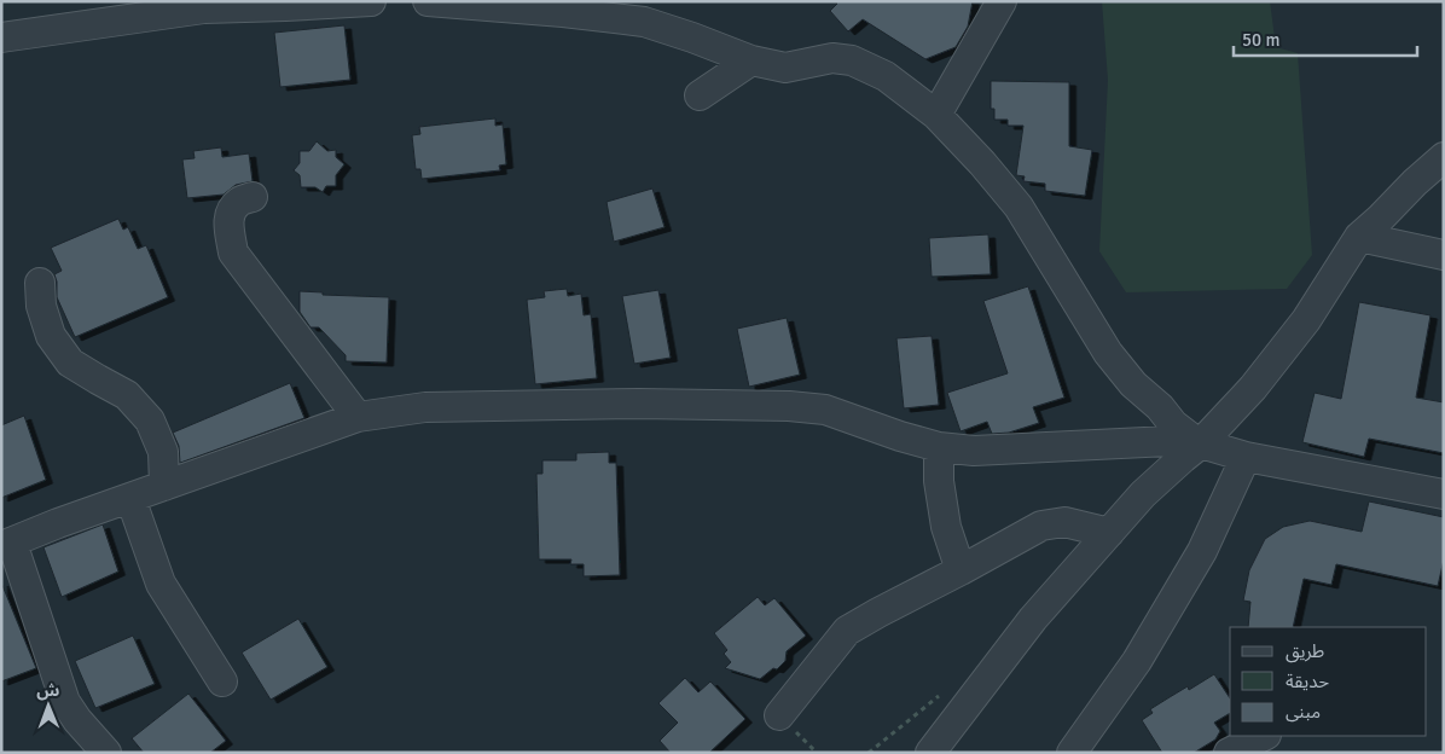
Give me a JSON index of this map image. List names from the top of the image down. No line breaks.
{"legend":["طريق","حديقة","مبنى"],"scale_bar":"50 m","north":"top"}
